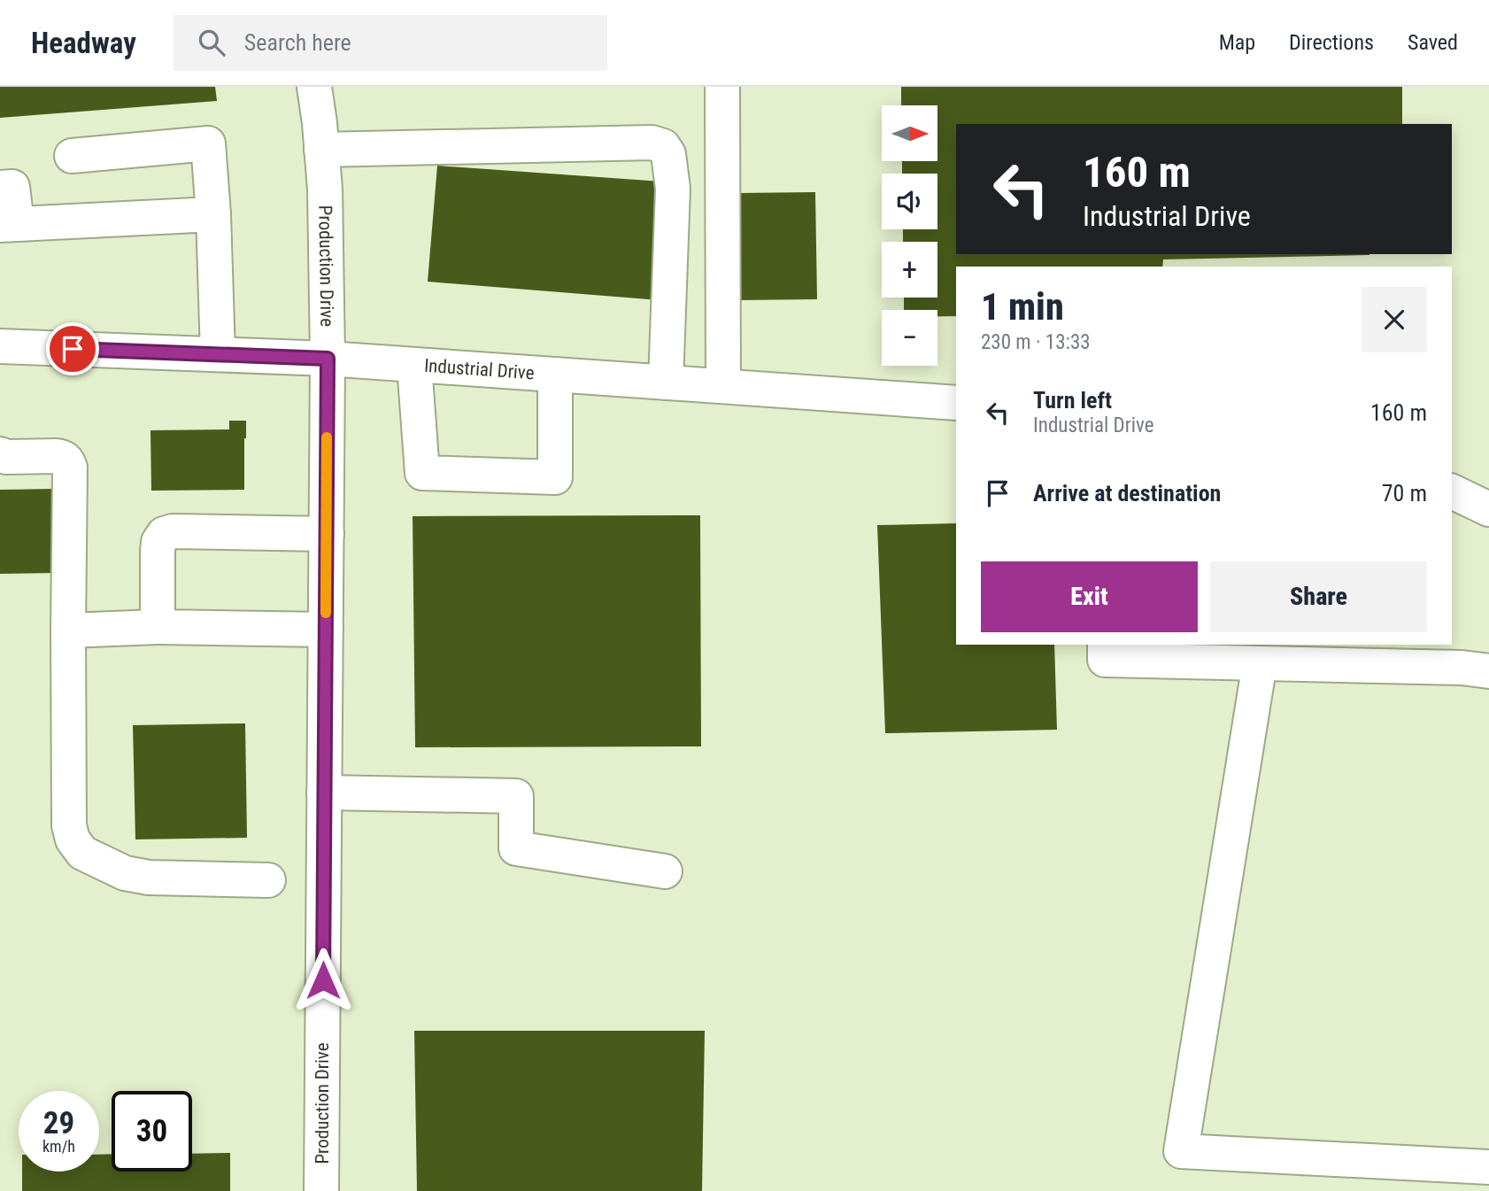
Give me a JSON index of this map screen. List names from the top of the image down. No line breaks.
{"streets":{"street":["Production Drive","Industrial Drive"]},"crossings":[["Production Drive","Industrial Drive"]],"north":"right","page":{"header":"Headway","search":"Search here","nav":["Map","Directions","Saved"],"map_buttons":["+","−"],"turn":["160 m","Industrial Drive"],"heading":["1 min","230 m · 13:33"],"list":[{"name":"Turn left","note":"Industrial Drive","value":"160 m"},{"name":"Arrive at destination","value":"70 m"}],"buttons":["Exit","Share"],"speed":"29 km/h","limit":"30"}}
